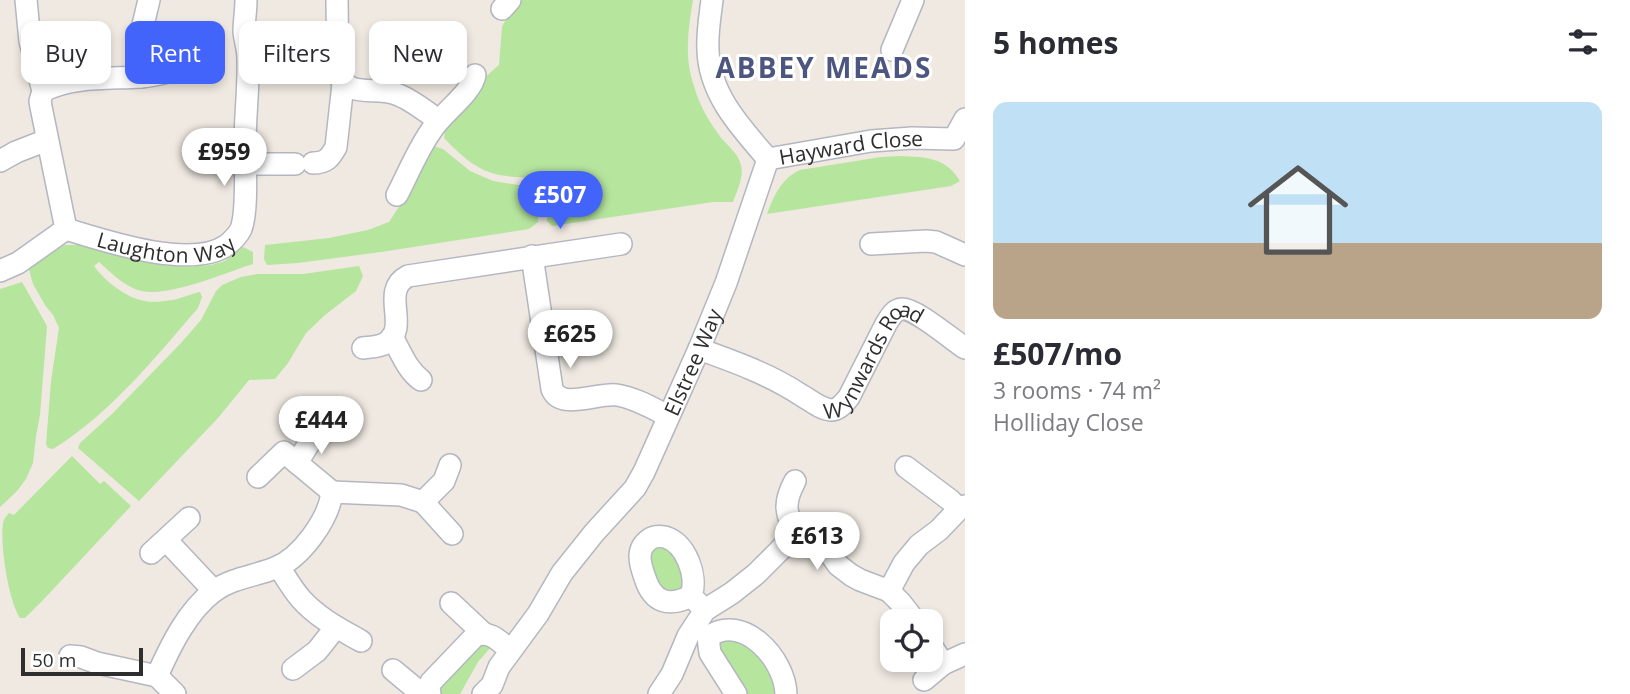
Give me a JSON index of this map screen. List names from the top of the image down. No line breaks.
{"streets":{"street":["Hayward Close","Laughton Way","Elstree Way","Wynwards Road"]},"crossings":[["Hayward Close","Elstree Way"],["Elstree Way","Wynwards Road"]],"districts":["ABBEY MEADS"],"scale_bar":"50 m","page":{"heading":"5 homes","chip":["Buy","Rent","Filters","New"],"list":[{"name":"£507/mo","note":"3 rooms · 74 m² · Holliday Close"}],"price":["£959","£507","£625","£444","£613"],"scale":"50 m"}}
